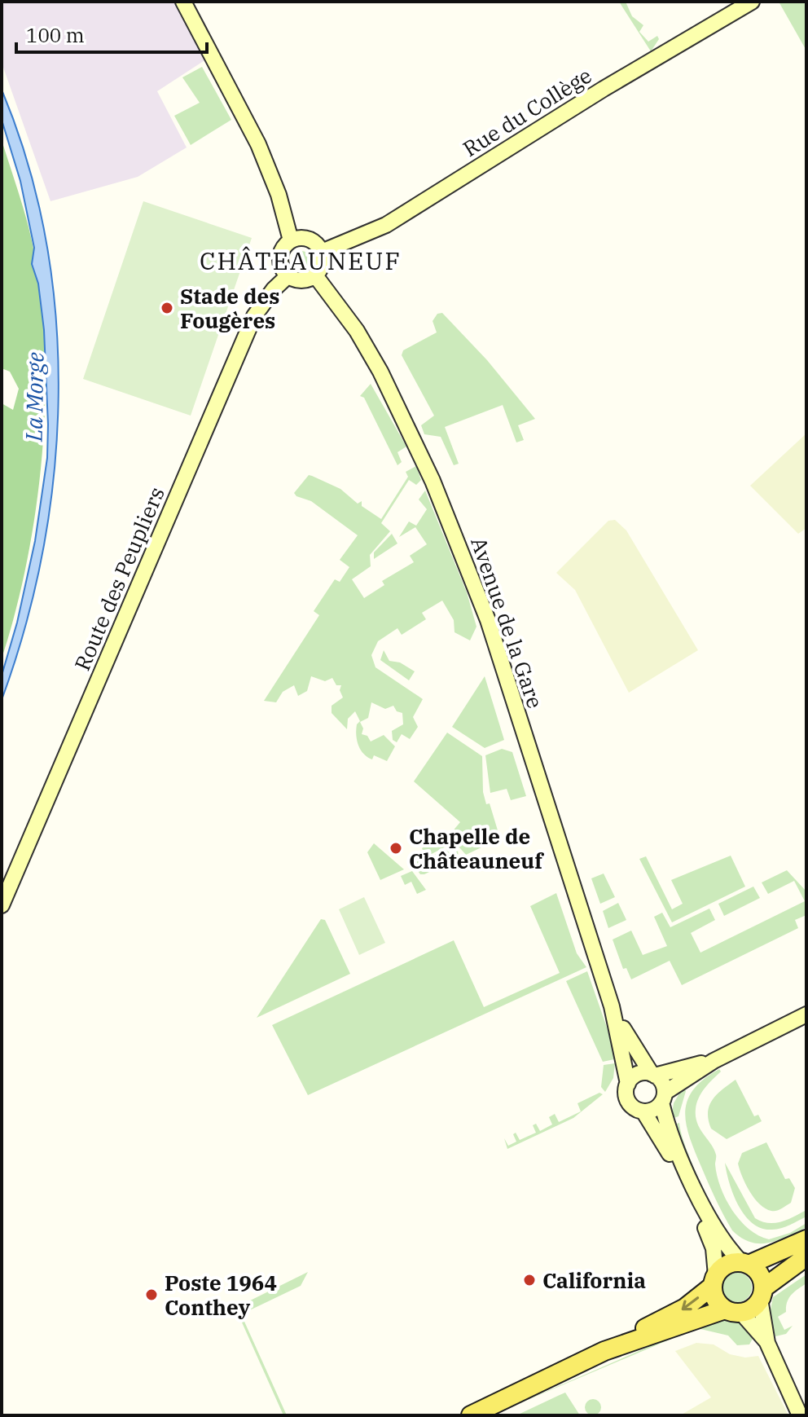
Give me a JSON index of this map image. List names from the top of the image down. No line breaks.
{"streets":{"street":["Rue du Collège","Route des Peupliers","Avenue de la Gare"]},"crossings":[["Rue du Collège","Route des Peupliers"],["Rue du Collège","Avenue de la Gare"],["Route des Peupliers","Avenue de la Gare"]],"districts":["CHÂTEAUNEUF"],"water":["La Morge"],"places":["Stade des Fougères","Chapelle de Châteauneuf","California","Poste 1964 Conthey"],"scale_bar":"100 m"}
